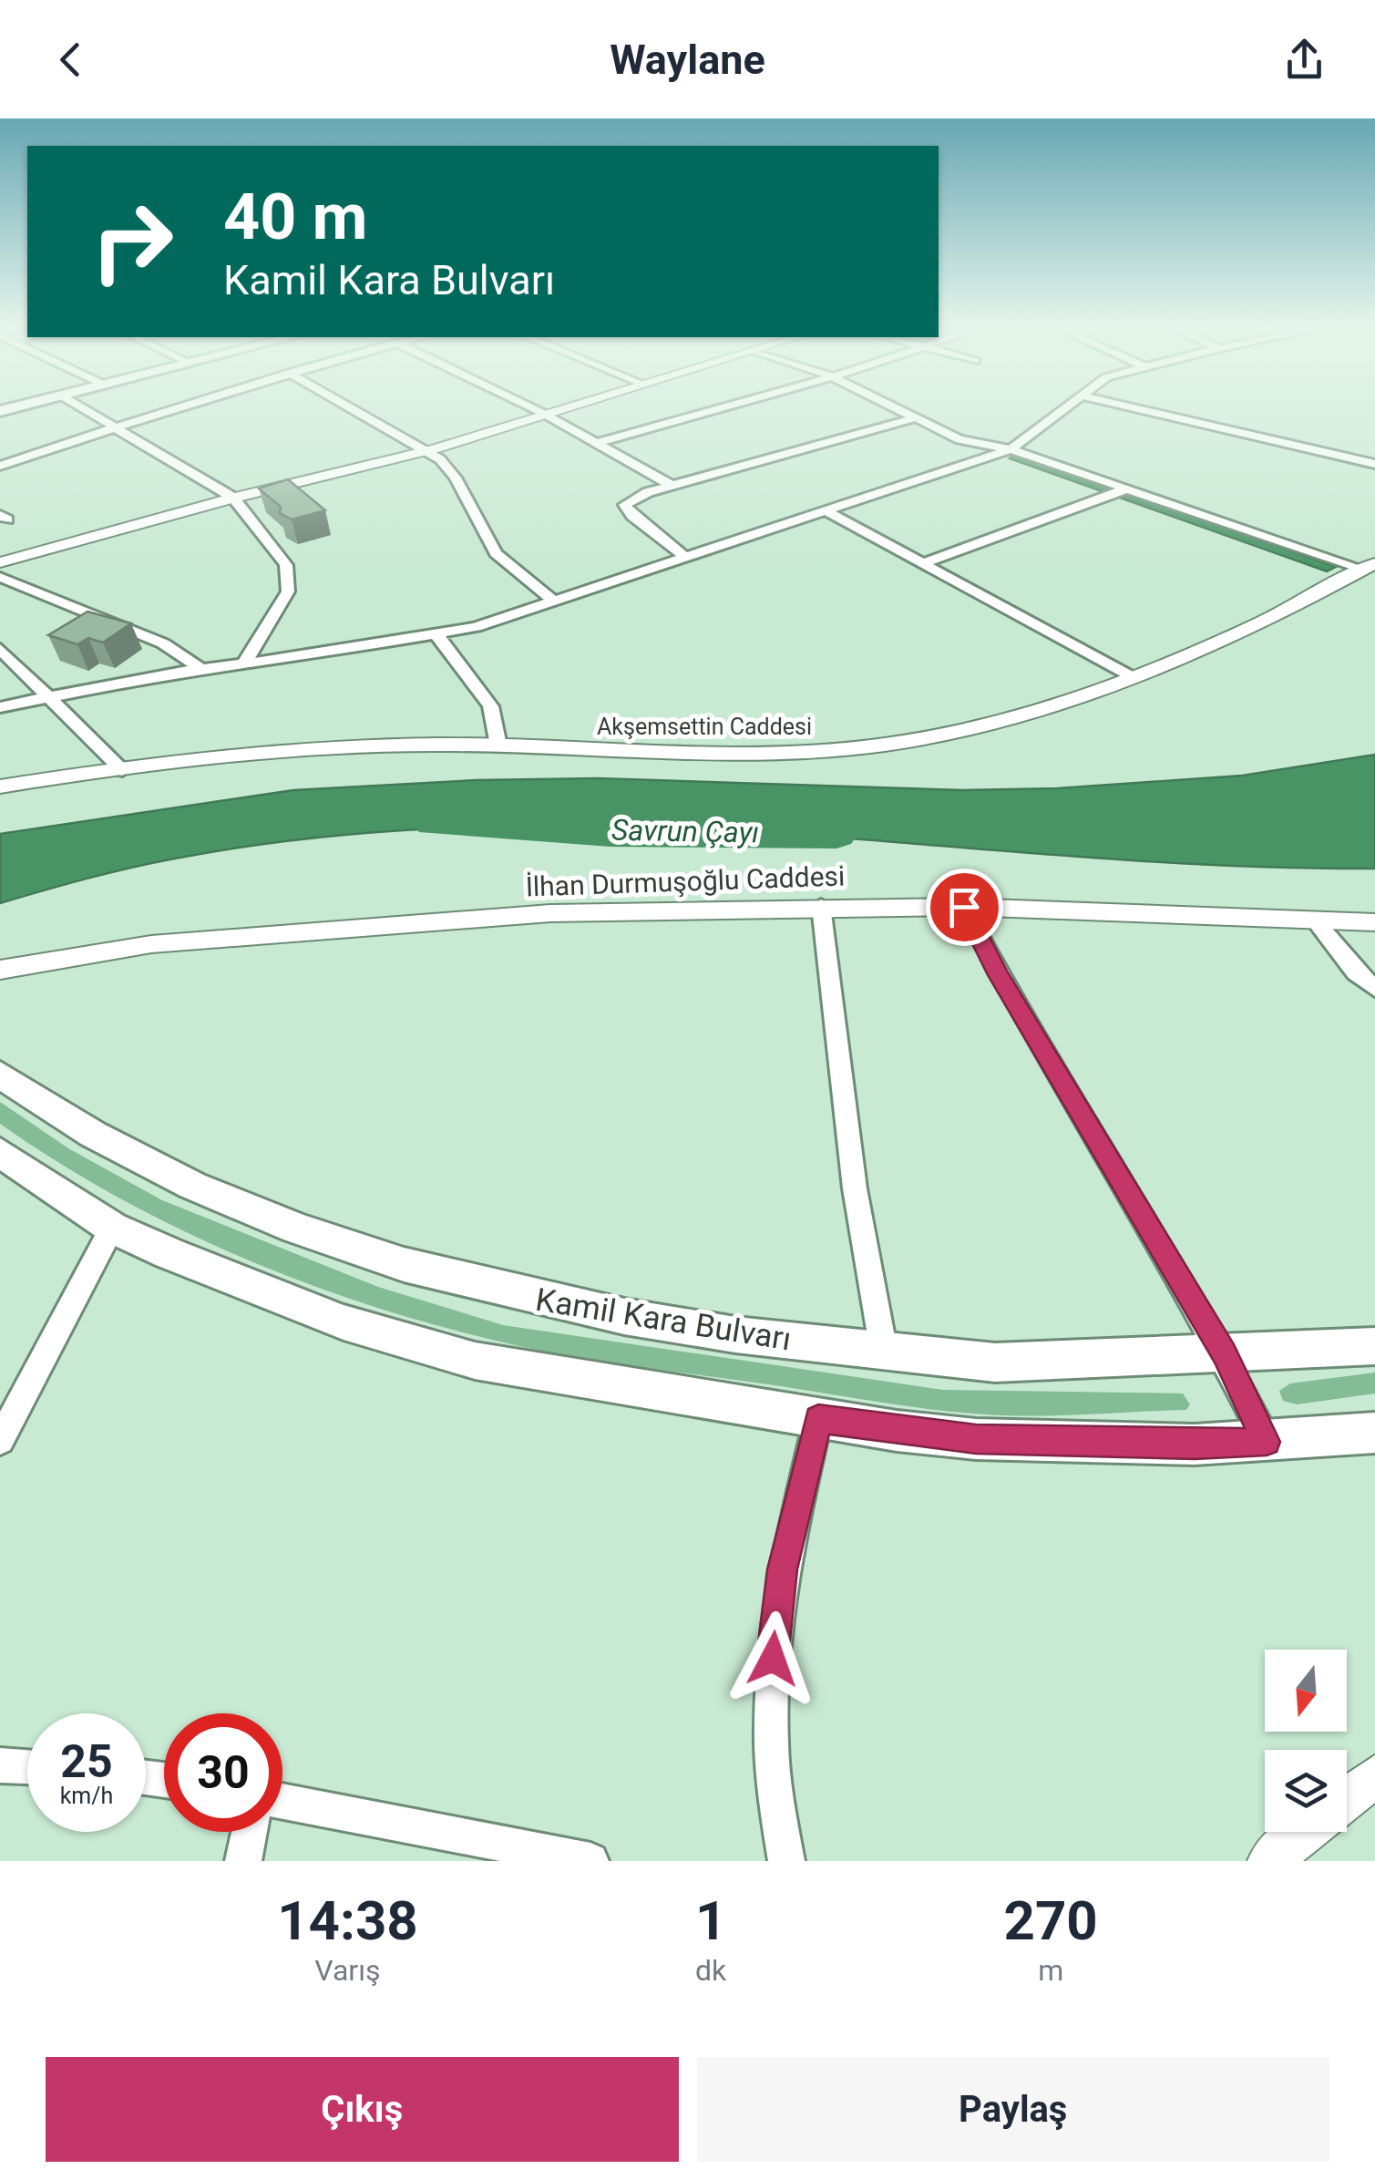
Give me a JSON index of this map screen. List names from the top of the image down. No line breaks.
{"streets":{"main road":["Kamil Kara Bulvarı"],"street":["Akşemsettin Caddesi","İlhan Durmuşoğlu Caddesi"]},"water":["Savrun Çayı"],"north":"bottom","page":{"header":"Waylane","turn":["40 m","Kamil Kara Bulvarı"],"speed":"25 km/h","limit":"30","eta":["14:38","Varış","1","dk","270","m"],"buttons":["Çıkış","Paylaş"]}}
